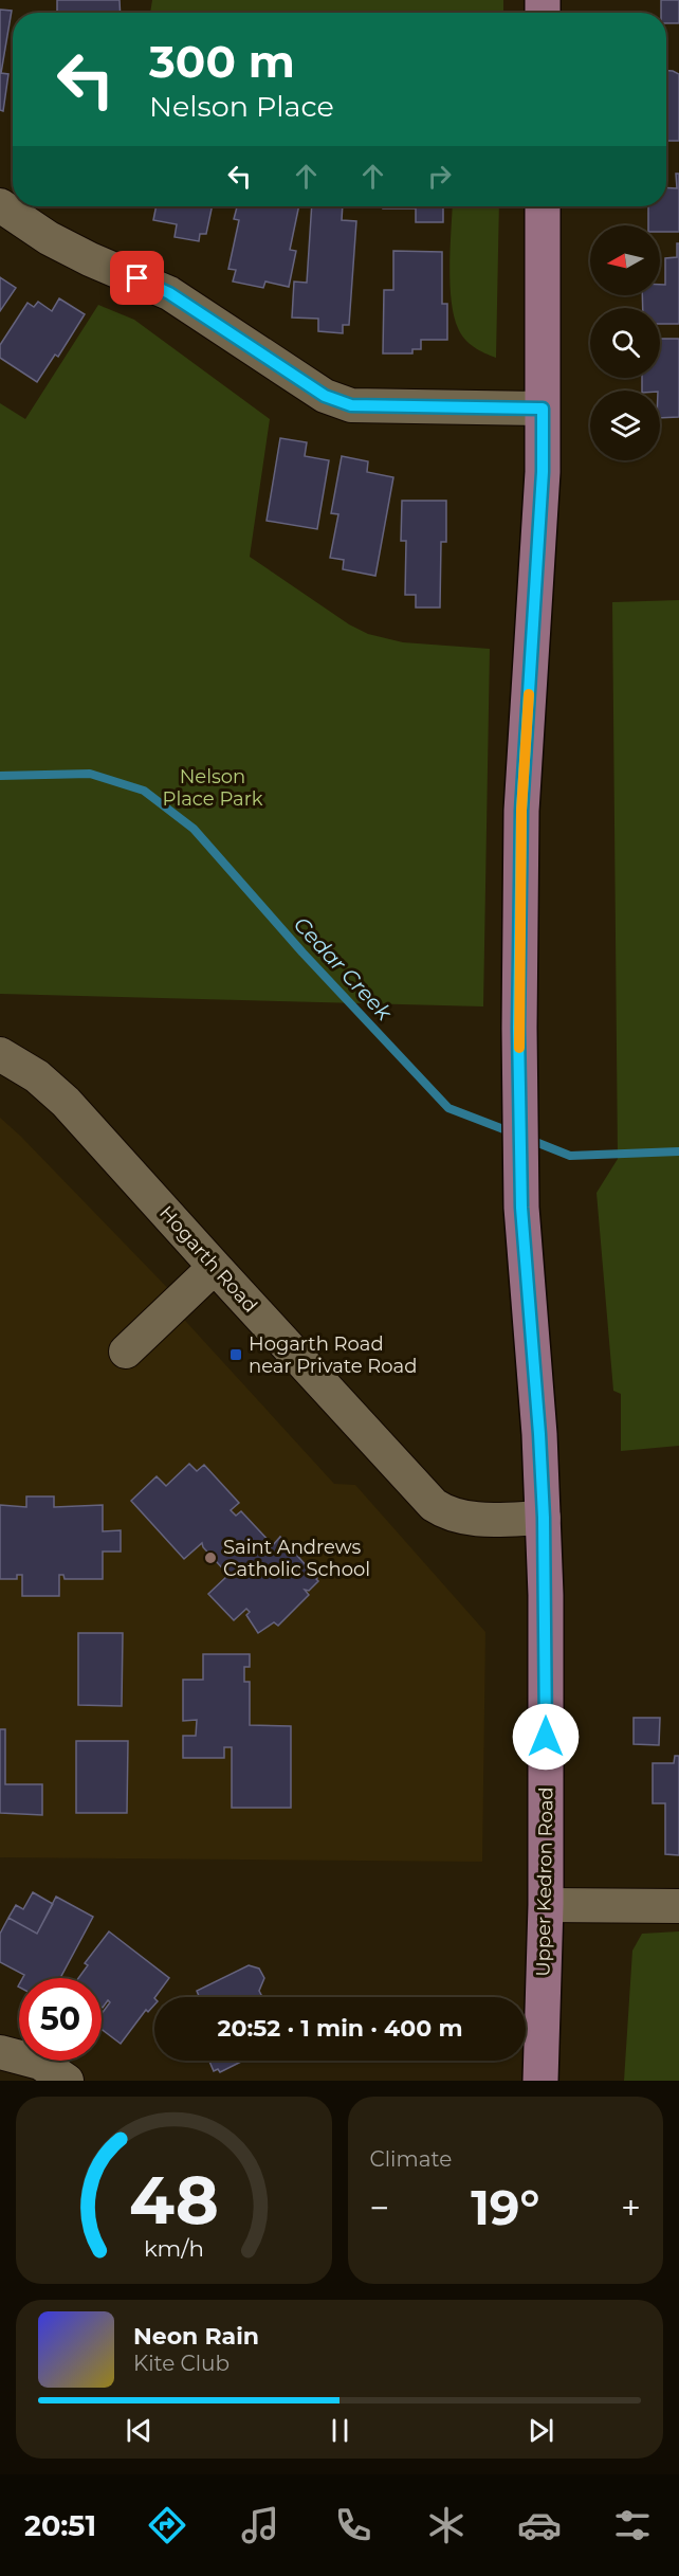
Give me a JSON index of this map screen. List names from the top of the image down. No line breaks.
{"streets":{"main road":["Upper Kedron Road"],"street":["Hogarth Road"]},"crossings":[["Hogarth Road","Upper Kedron Road"]],"water":["Cedar Creek"],"parks":["Nelson Place Park"],"places":{"transit":["Hogarth Road near Private Road"],"other":["Saint Andrews Catholic School"]},"north":"left","page":{"turn":["300 m","Nelson Place"],"limit":"50","trip":"20:52 · 1 min · 400 m","tile":"Climate","heat":["−","19°","+"],"song":["Neon Rain","Kite Club"],"tabs":"20:51","gauge":["48","km/h"]}}
